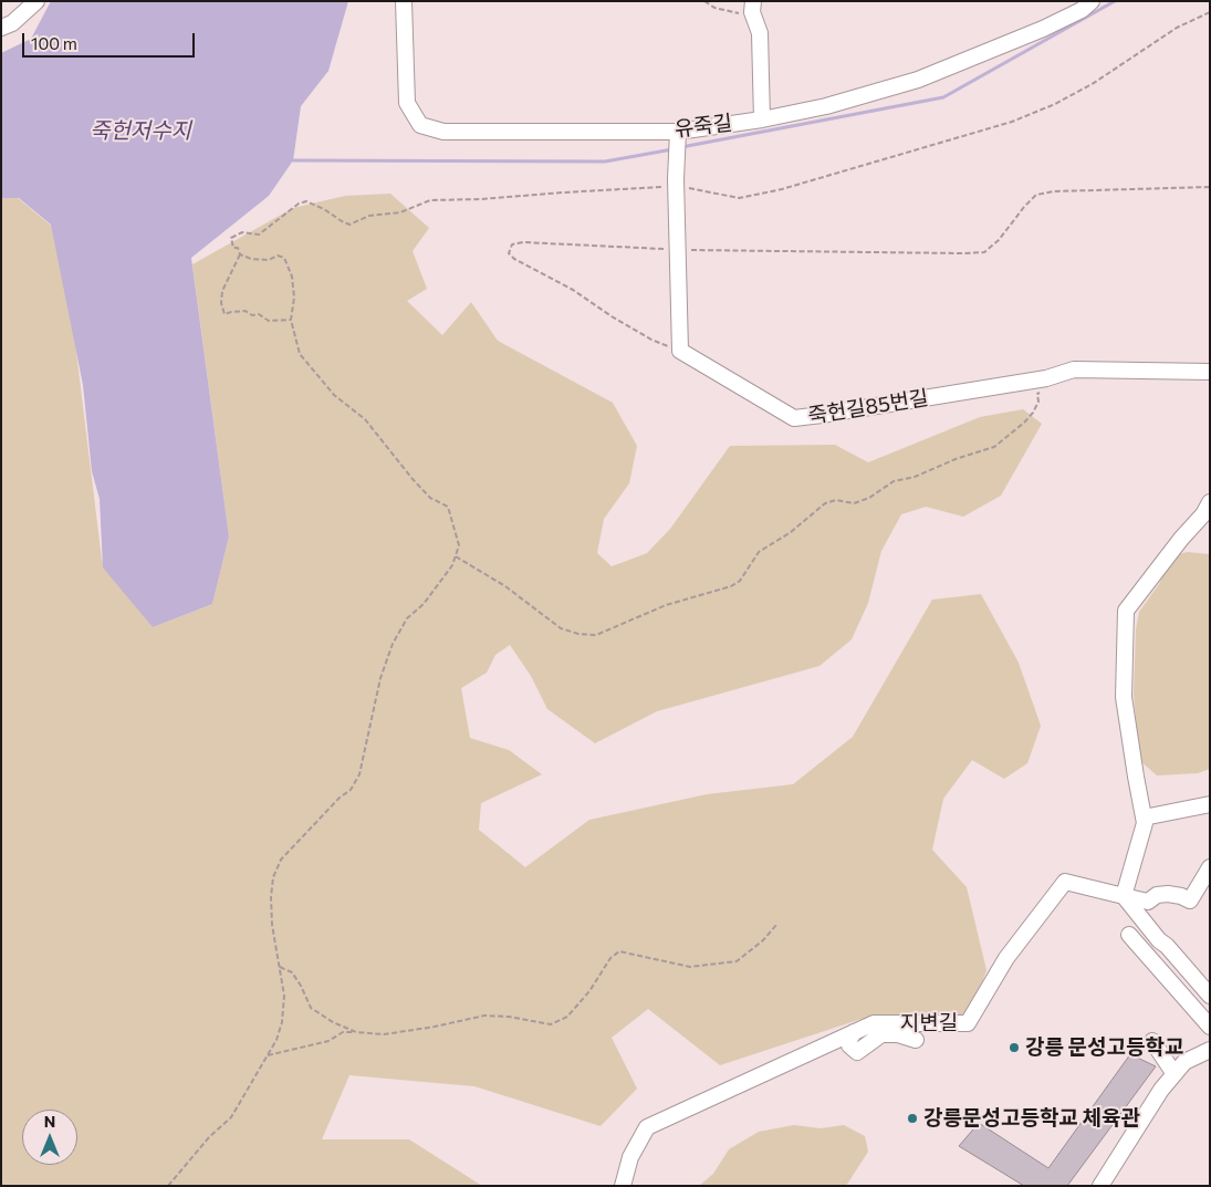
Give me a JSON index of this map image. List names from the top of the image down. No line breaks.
{"streets":{"street":["유죽길","죽헌길85번길","지변길"]},"water":["죽헌저수지"],"places":["강릉 문성고등학교","강릉문성고등학교 체육관"],"scale_bar":"100 m","north":"top"}
